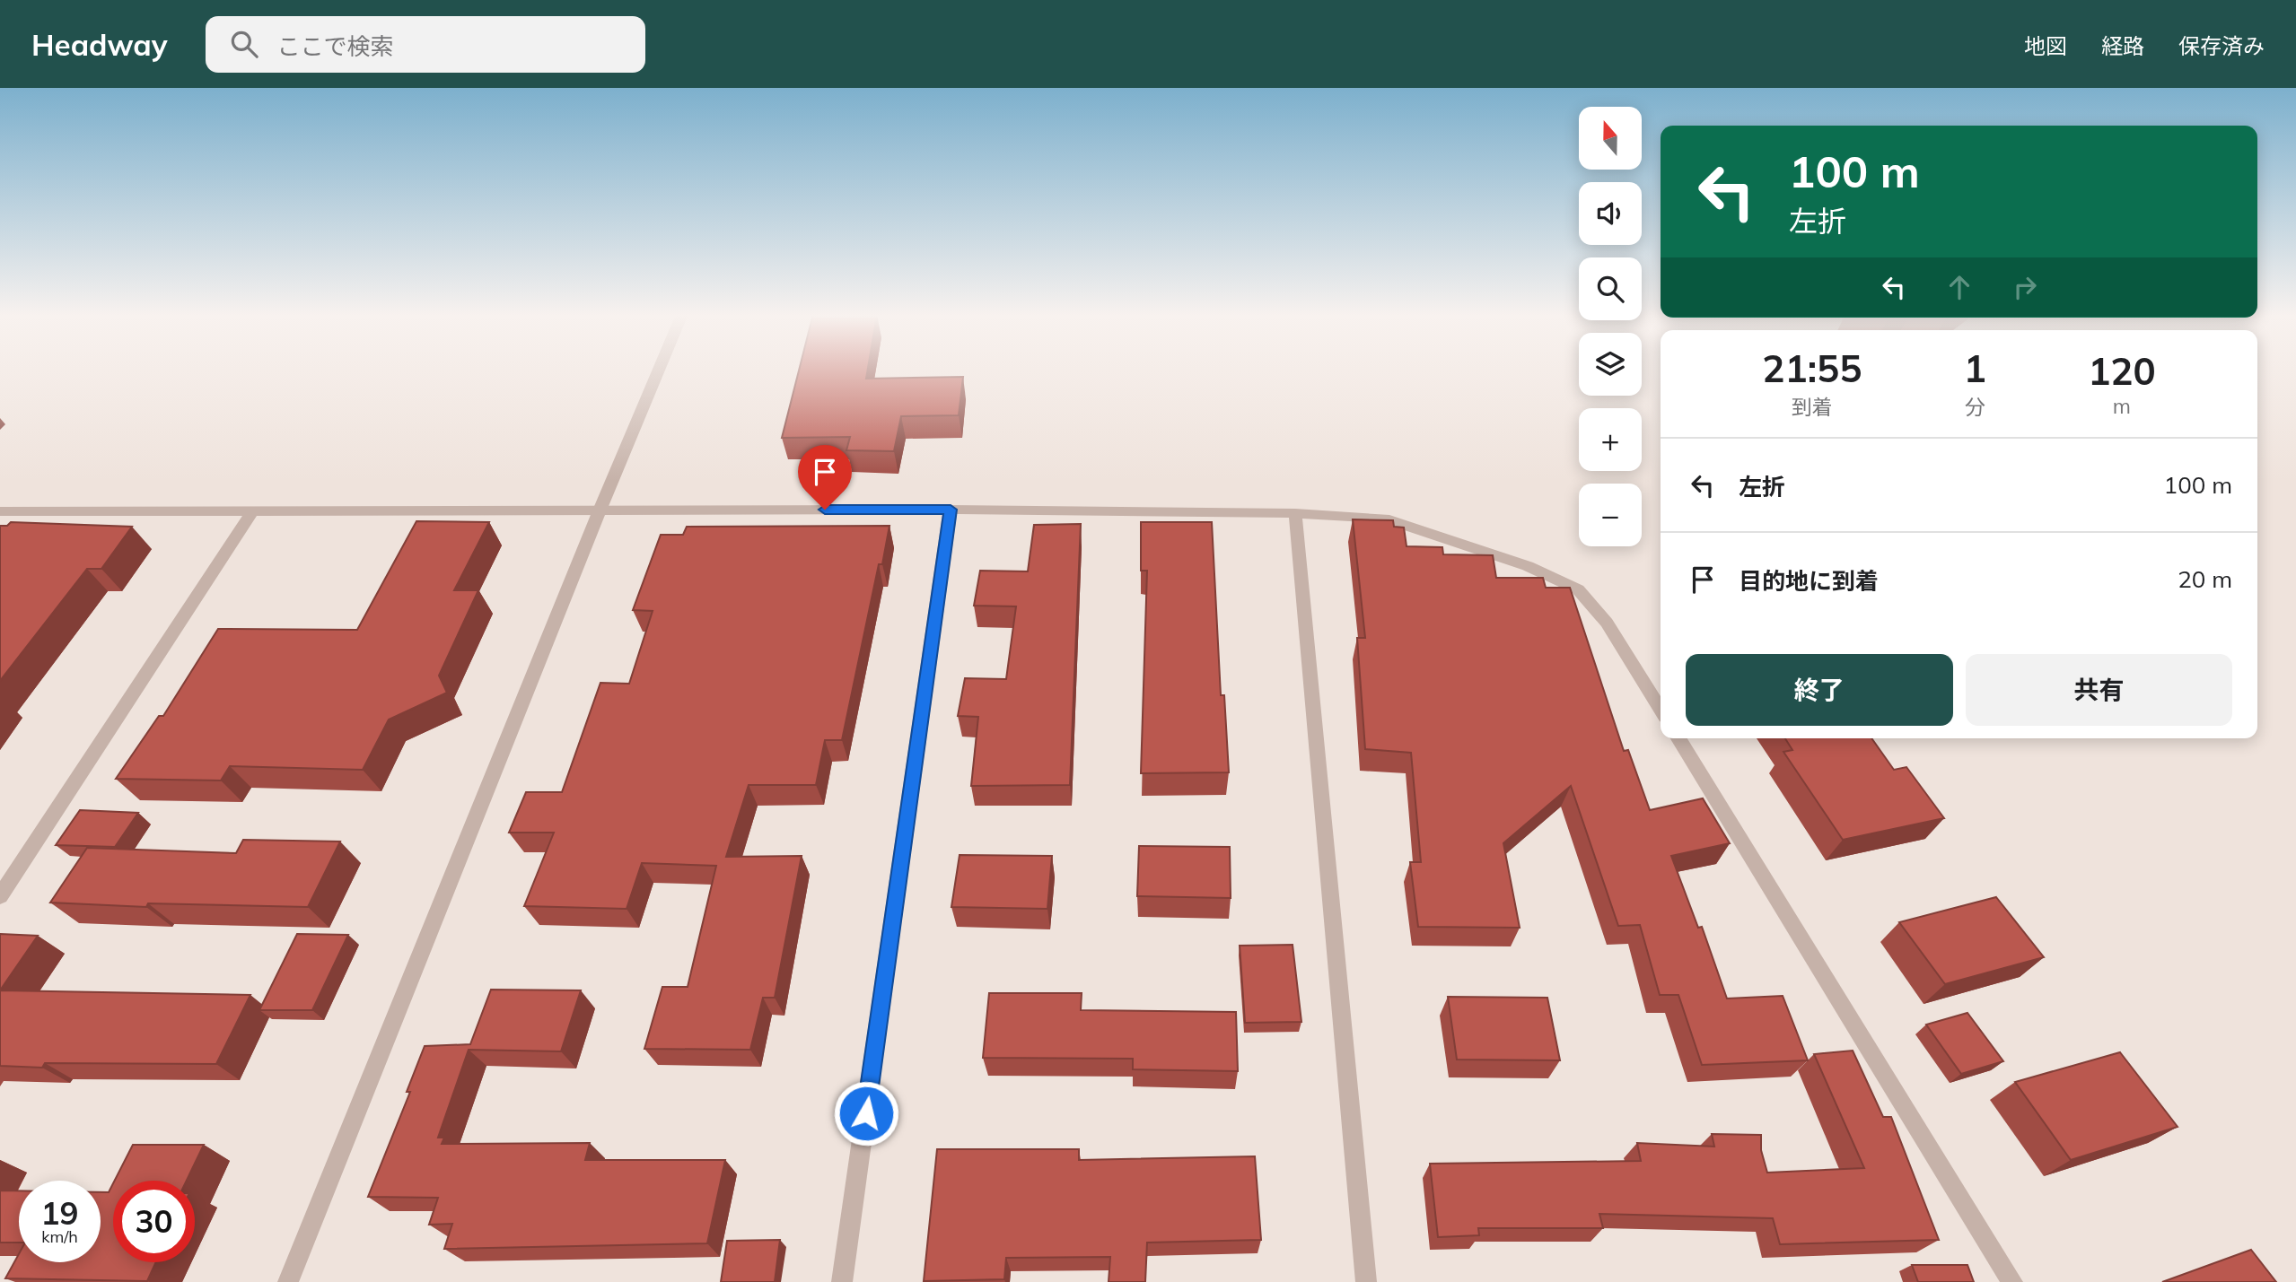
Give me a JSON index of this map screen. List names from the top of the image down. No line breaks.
{"north":"top","page":{"header":"Headway","search":"ここで検索","nav":["地図","経路","保存済み"],"map_buttons":["+","−"],"turn":["100 m","左折"],"eta":["21:55","到着","1","分","120","m"],"list":[{"name":"左折","value":"100 m"},{"name":"目的地に到着","value":"20 m"}],"buttons":["終了","共有"],"speed":"19 km/h","limit":"30"}}
